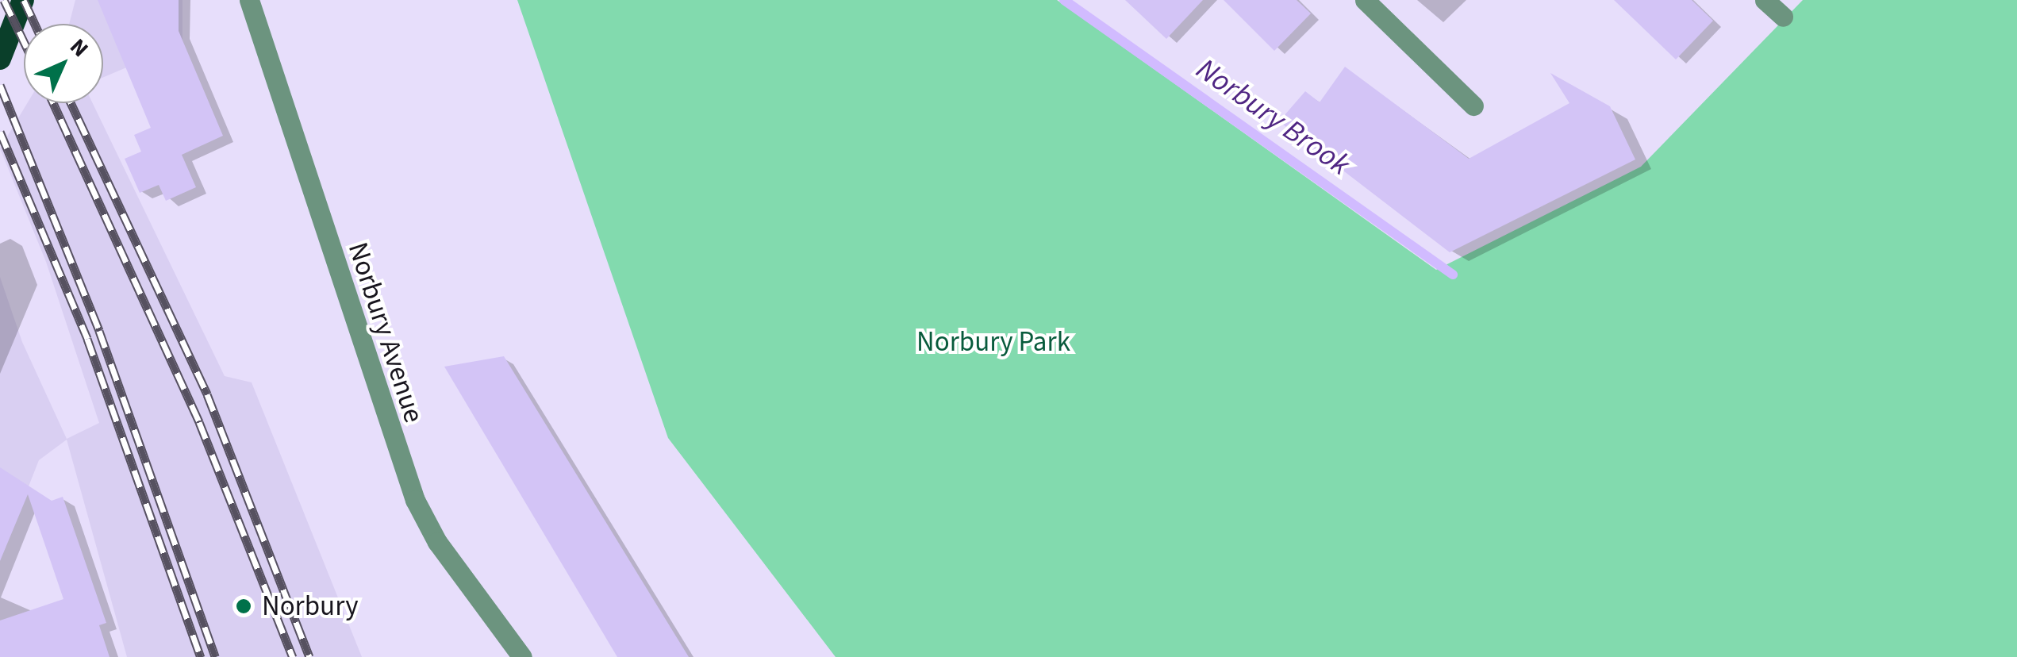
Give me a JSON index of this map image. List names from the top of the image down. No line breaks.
{"streets":{"street":["Norbury Avenue"]},"water":["Norbury Brook"],"parks":["Norbury Park"],"places":["Norbury"],"north":"top right"}
